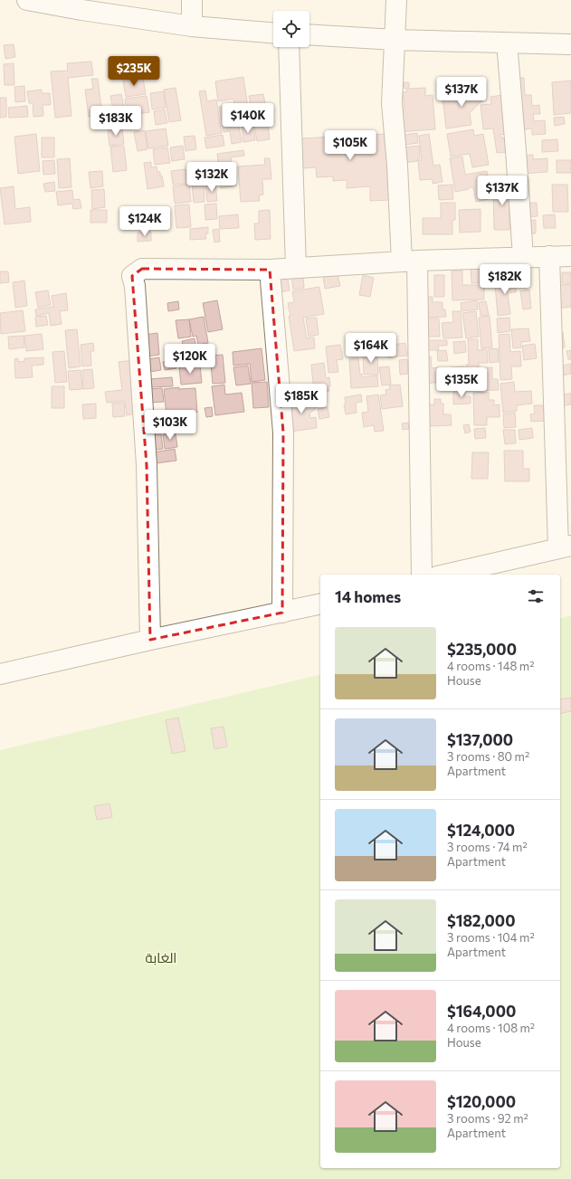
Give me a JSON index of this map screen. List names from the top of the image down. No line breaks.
{"parks":["الغابة"],"page":{"price":["$235K","$137K","$140K","$183K","$105K","$132K","$137K","$124K","$182K","$164K","$120K","$135K","$185K","$103K"],"heading":"14 homes","list":[{"name":"$235,000","note":"4 rooms · 148 m² · House"},{"name":"$137,000","note":"3 rooms · 80 m² · Apartment"},{"name":"$124,000","note":"3 rooms · 74 m² · Apartment"},{"name":"$182,000","note":"3 rooms · 104 m² · Apartment"},{"name":"$164,000","note":"4 rooms · 108 m² · House"},{"name":"$120,000","note":"3 rooms · 92 m² · Apartment"}]}}
